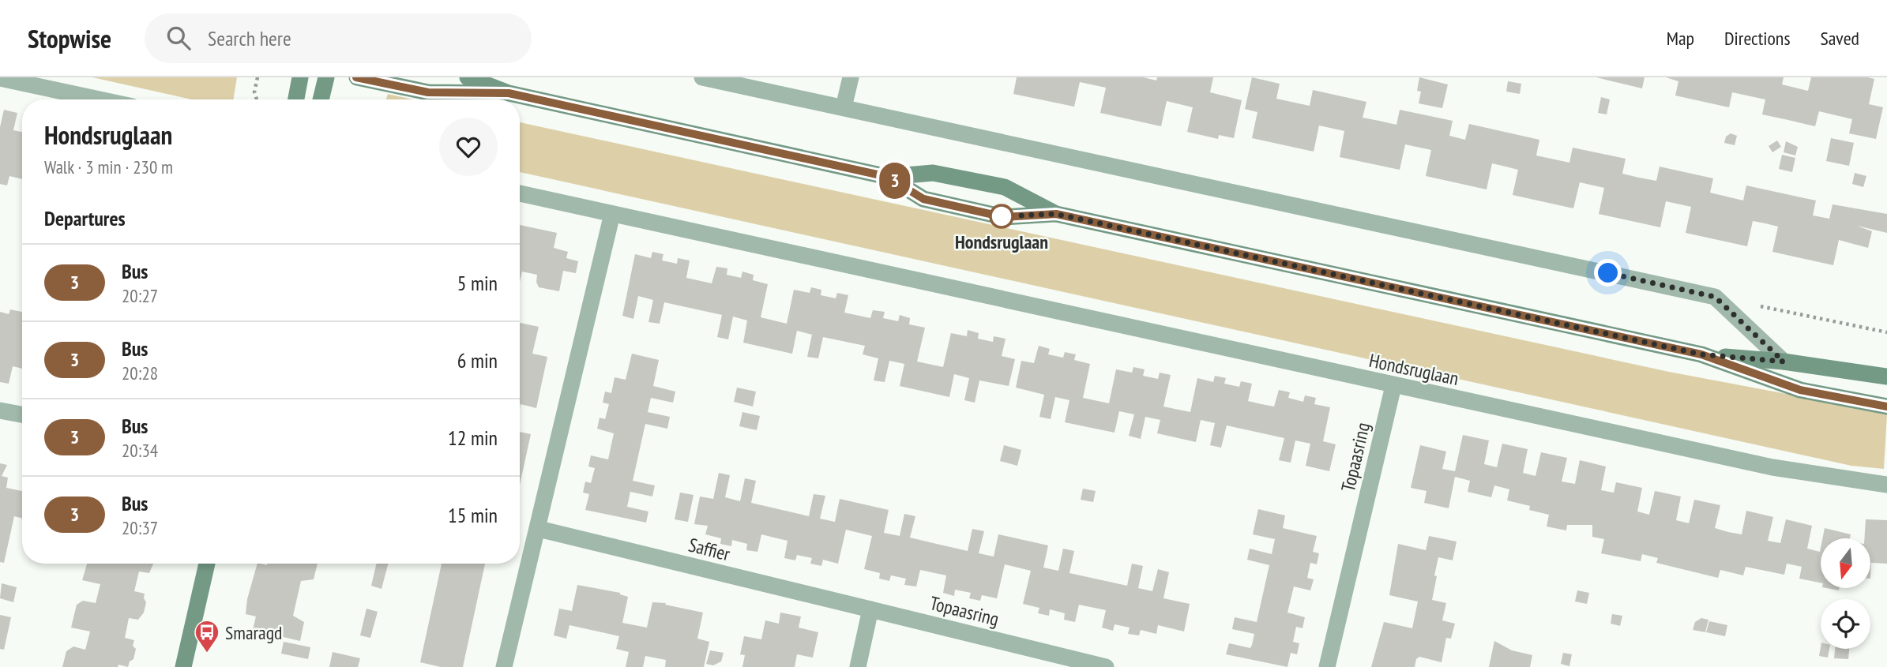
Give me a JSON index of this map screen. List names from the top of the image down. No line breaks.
{"streets":{"street":["Hondsruglaan","Topaasring","Saffier"]},"crossings":[["Hondsruglaan","Topaasring"],["Topaasring","Saffier"]],"places":{"other":["Hondsruglaan"],"bus stop":["Smaragd"]},"lines":["bus line 3"],"north":"bottom","page":{"header":"Stopwise","search":"Search here","nav":["Map","Directions","Saved"],"on_map":"3","heading":[["Hondsruglaan","Walk · 3 min · 230 m"],"Departures"],"list":[{"mark":"3","name":"Bus","note":"20:27","value":"5 min"},{"mark":"3","name":"Bus","note":"20:28","value":"6 min"},{"mark":"3","name":"Bus","note":"20:34","value":"12 min"},{"mark":"3","name":"Bus","note":"20:37","value":"15 min"}]}}
